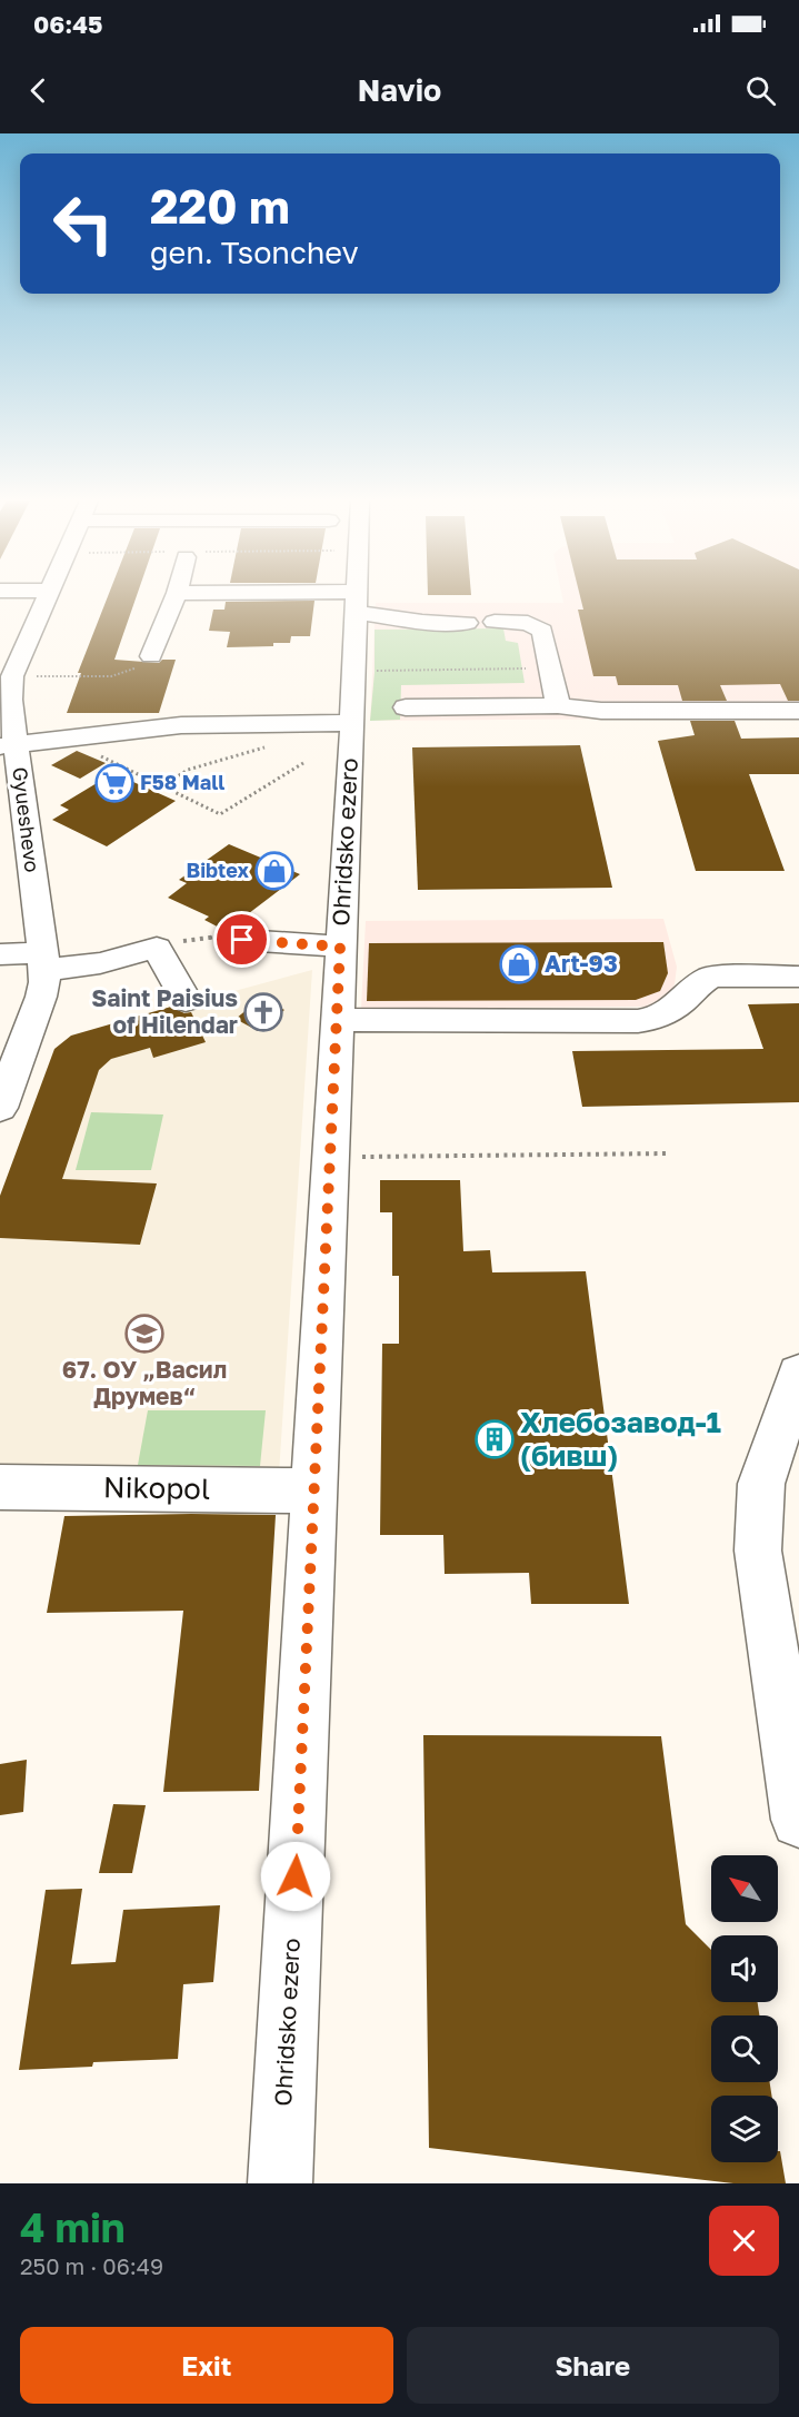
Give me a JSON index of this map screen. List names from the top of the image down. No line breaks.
{"streets":{"street":["Gyueshevo","Ohridsko ezero","Nikopol"]},"crossings":[["Ohridsko ezero","Nikopol"]],"places":{"supermarket":["F58 Mall"],"shop":["Bibtex","Art-93"],"church":["Saint Paisius of Hilendar"],"school or university":["67. ОУ „Васил Друмев“"],"building":["Хлебозавод-1 (бивш)"]},"north":"top left","page":{"status":"06:45","header":"Navio","turn":["220 m","gen. Tsonchev"],"heading":["4 min","250 m · 06:49"],"buttons":["Exit","Share"]}}
